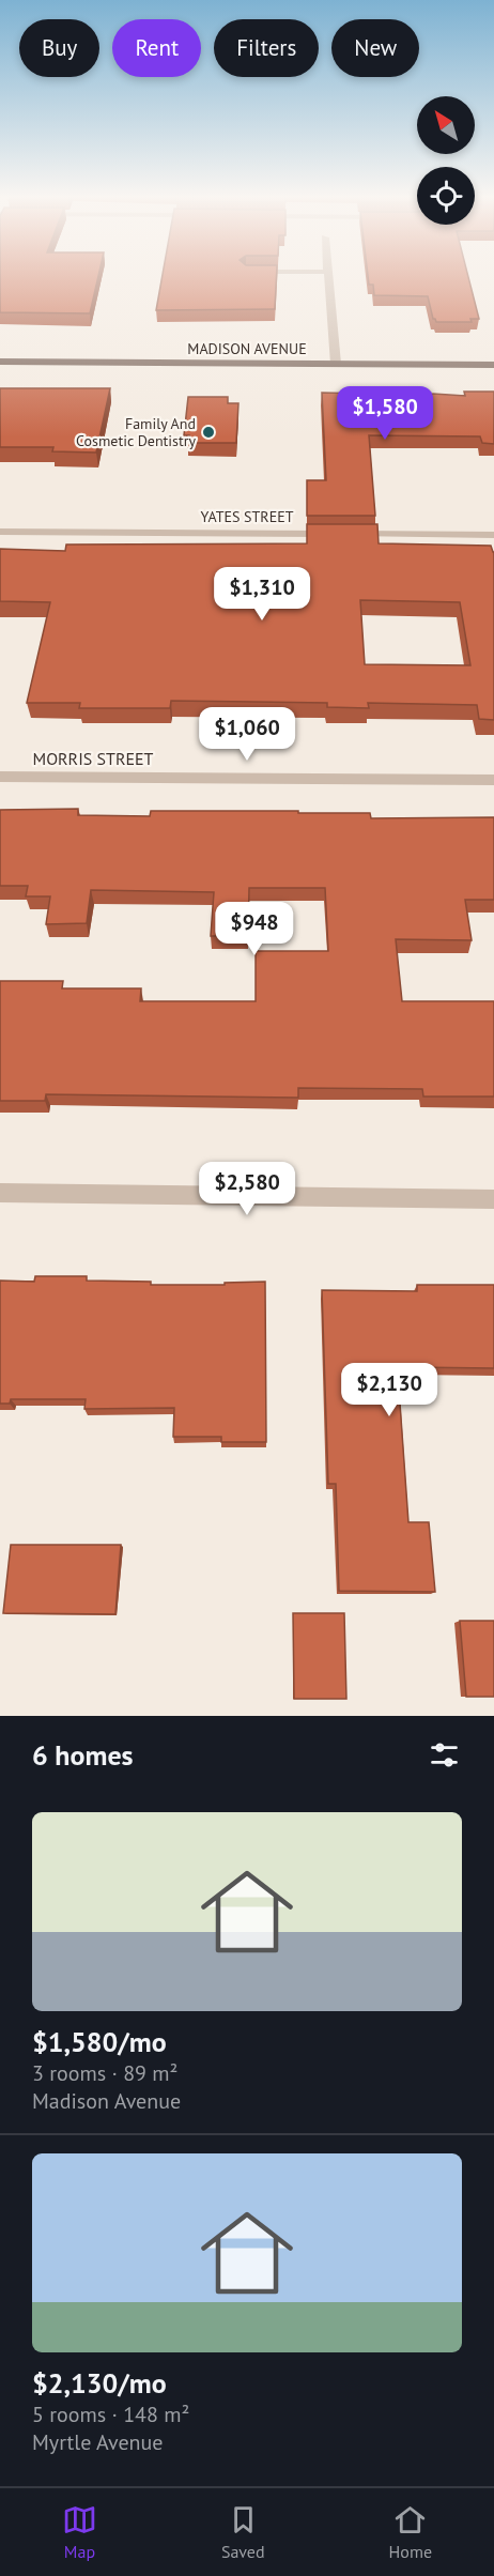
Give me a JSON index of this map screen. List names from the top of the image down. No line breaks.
{"streets":{"main road":["MADISON AVENUE"],"street":["YATES STREET","MORRIS STREET"]},"places":["Family And Cosmetic Dentistry"],"north":"top left","page":{"chip":["Buy","Rent","Filters","New"],"price":["$1,580","$1,310","$1,060","$948","$2,580","$2,130"],"heading":"6 homes","list":[{"name":"$1,580/mo","note":"3 rooms · 89 m² · Madison Avenue"},{"name":"$2,130/mo","note":"5 rooms · 148 m² · Myrtle Avenue"}],"tabs":["Map","Saved","Home"]}}
